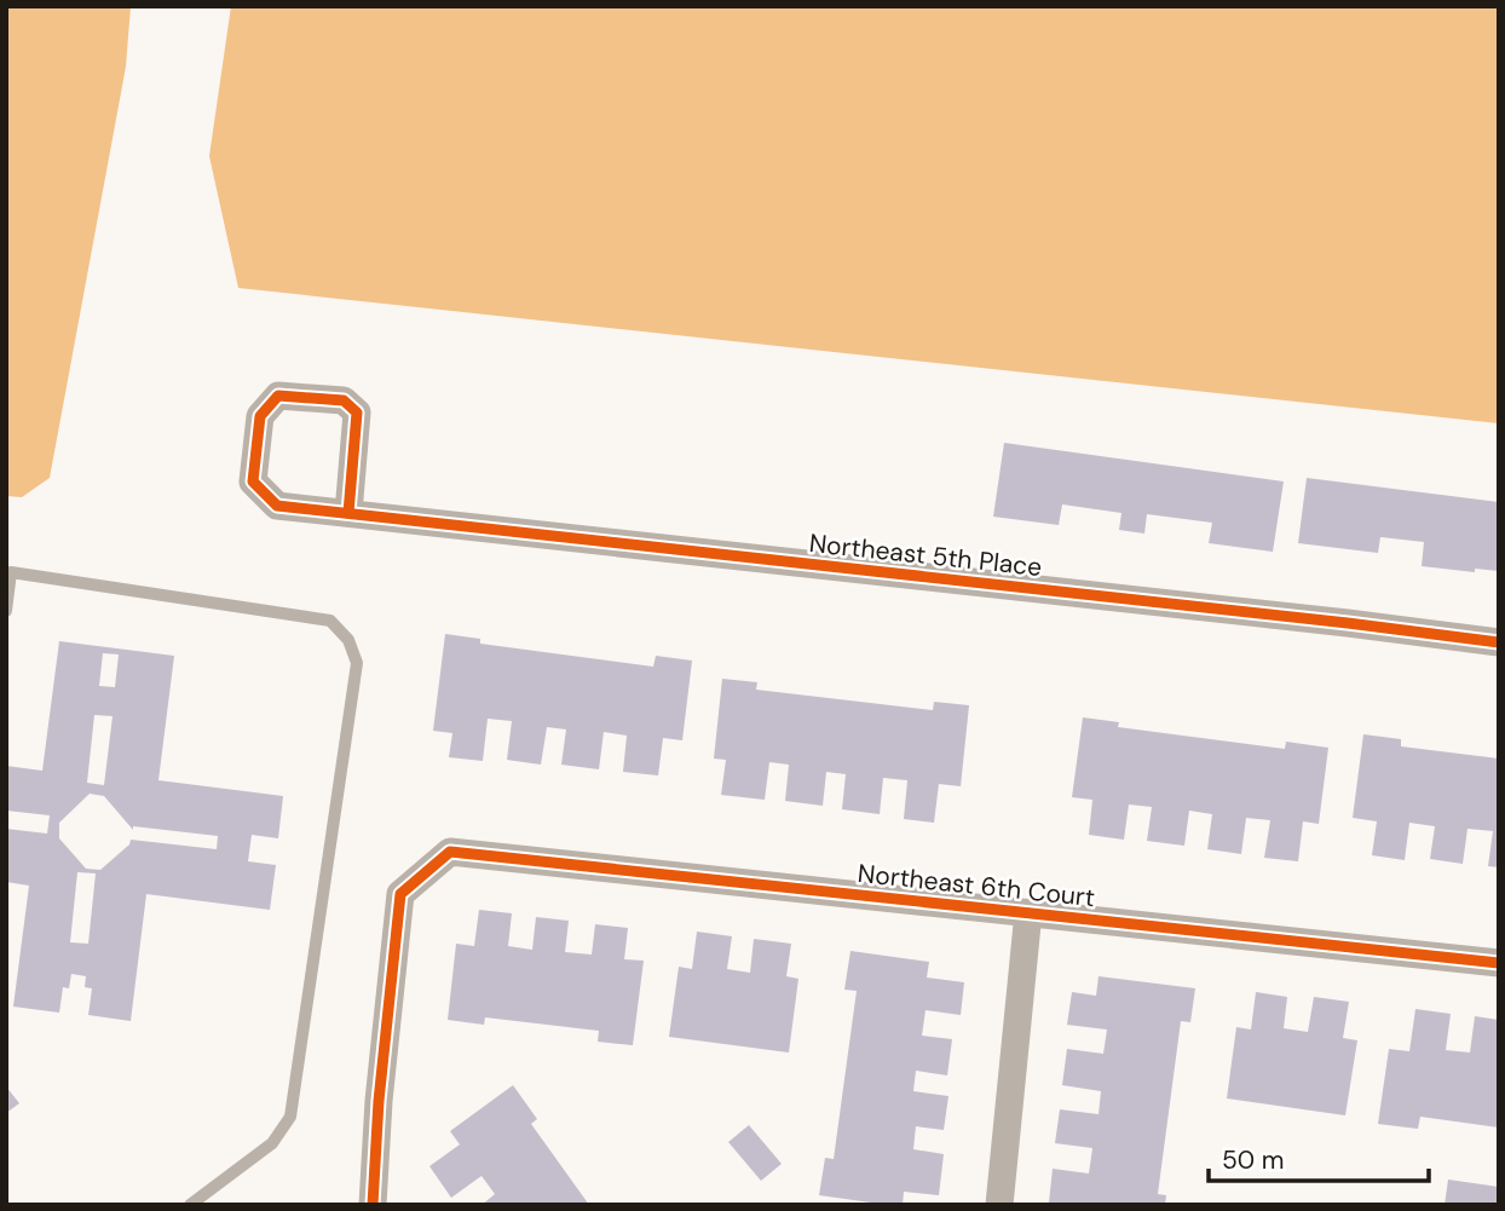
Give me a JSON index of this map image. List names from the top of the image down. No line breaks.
{"streets":{"street":["Northeast 5th Place","Northeast 6th Court"]},"scale_bar":"50 m"}
